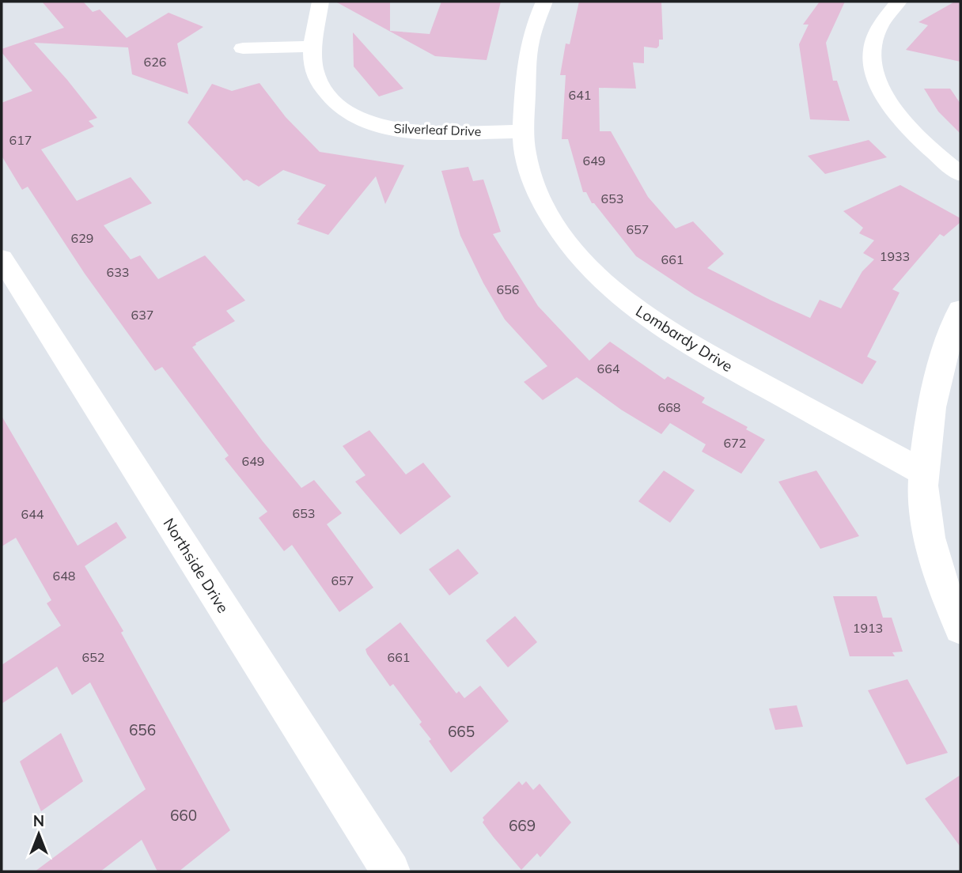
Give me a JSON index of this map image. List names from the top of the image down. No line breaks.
{"streets":{"street":["Silverleaf Drive","Lombardy Drive","Northside Drive"]},"crossings":[["Silverleaf Drive","Lombardy Drive"]],"house_numbers":["626","641","617","649","653","657","629","1933","661","633","656","637","664","668","672","649","653","644","648","657","1913","652","661","656","665","660","669"],"north":"top"}
